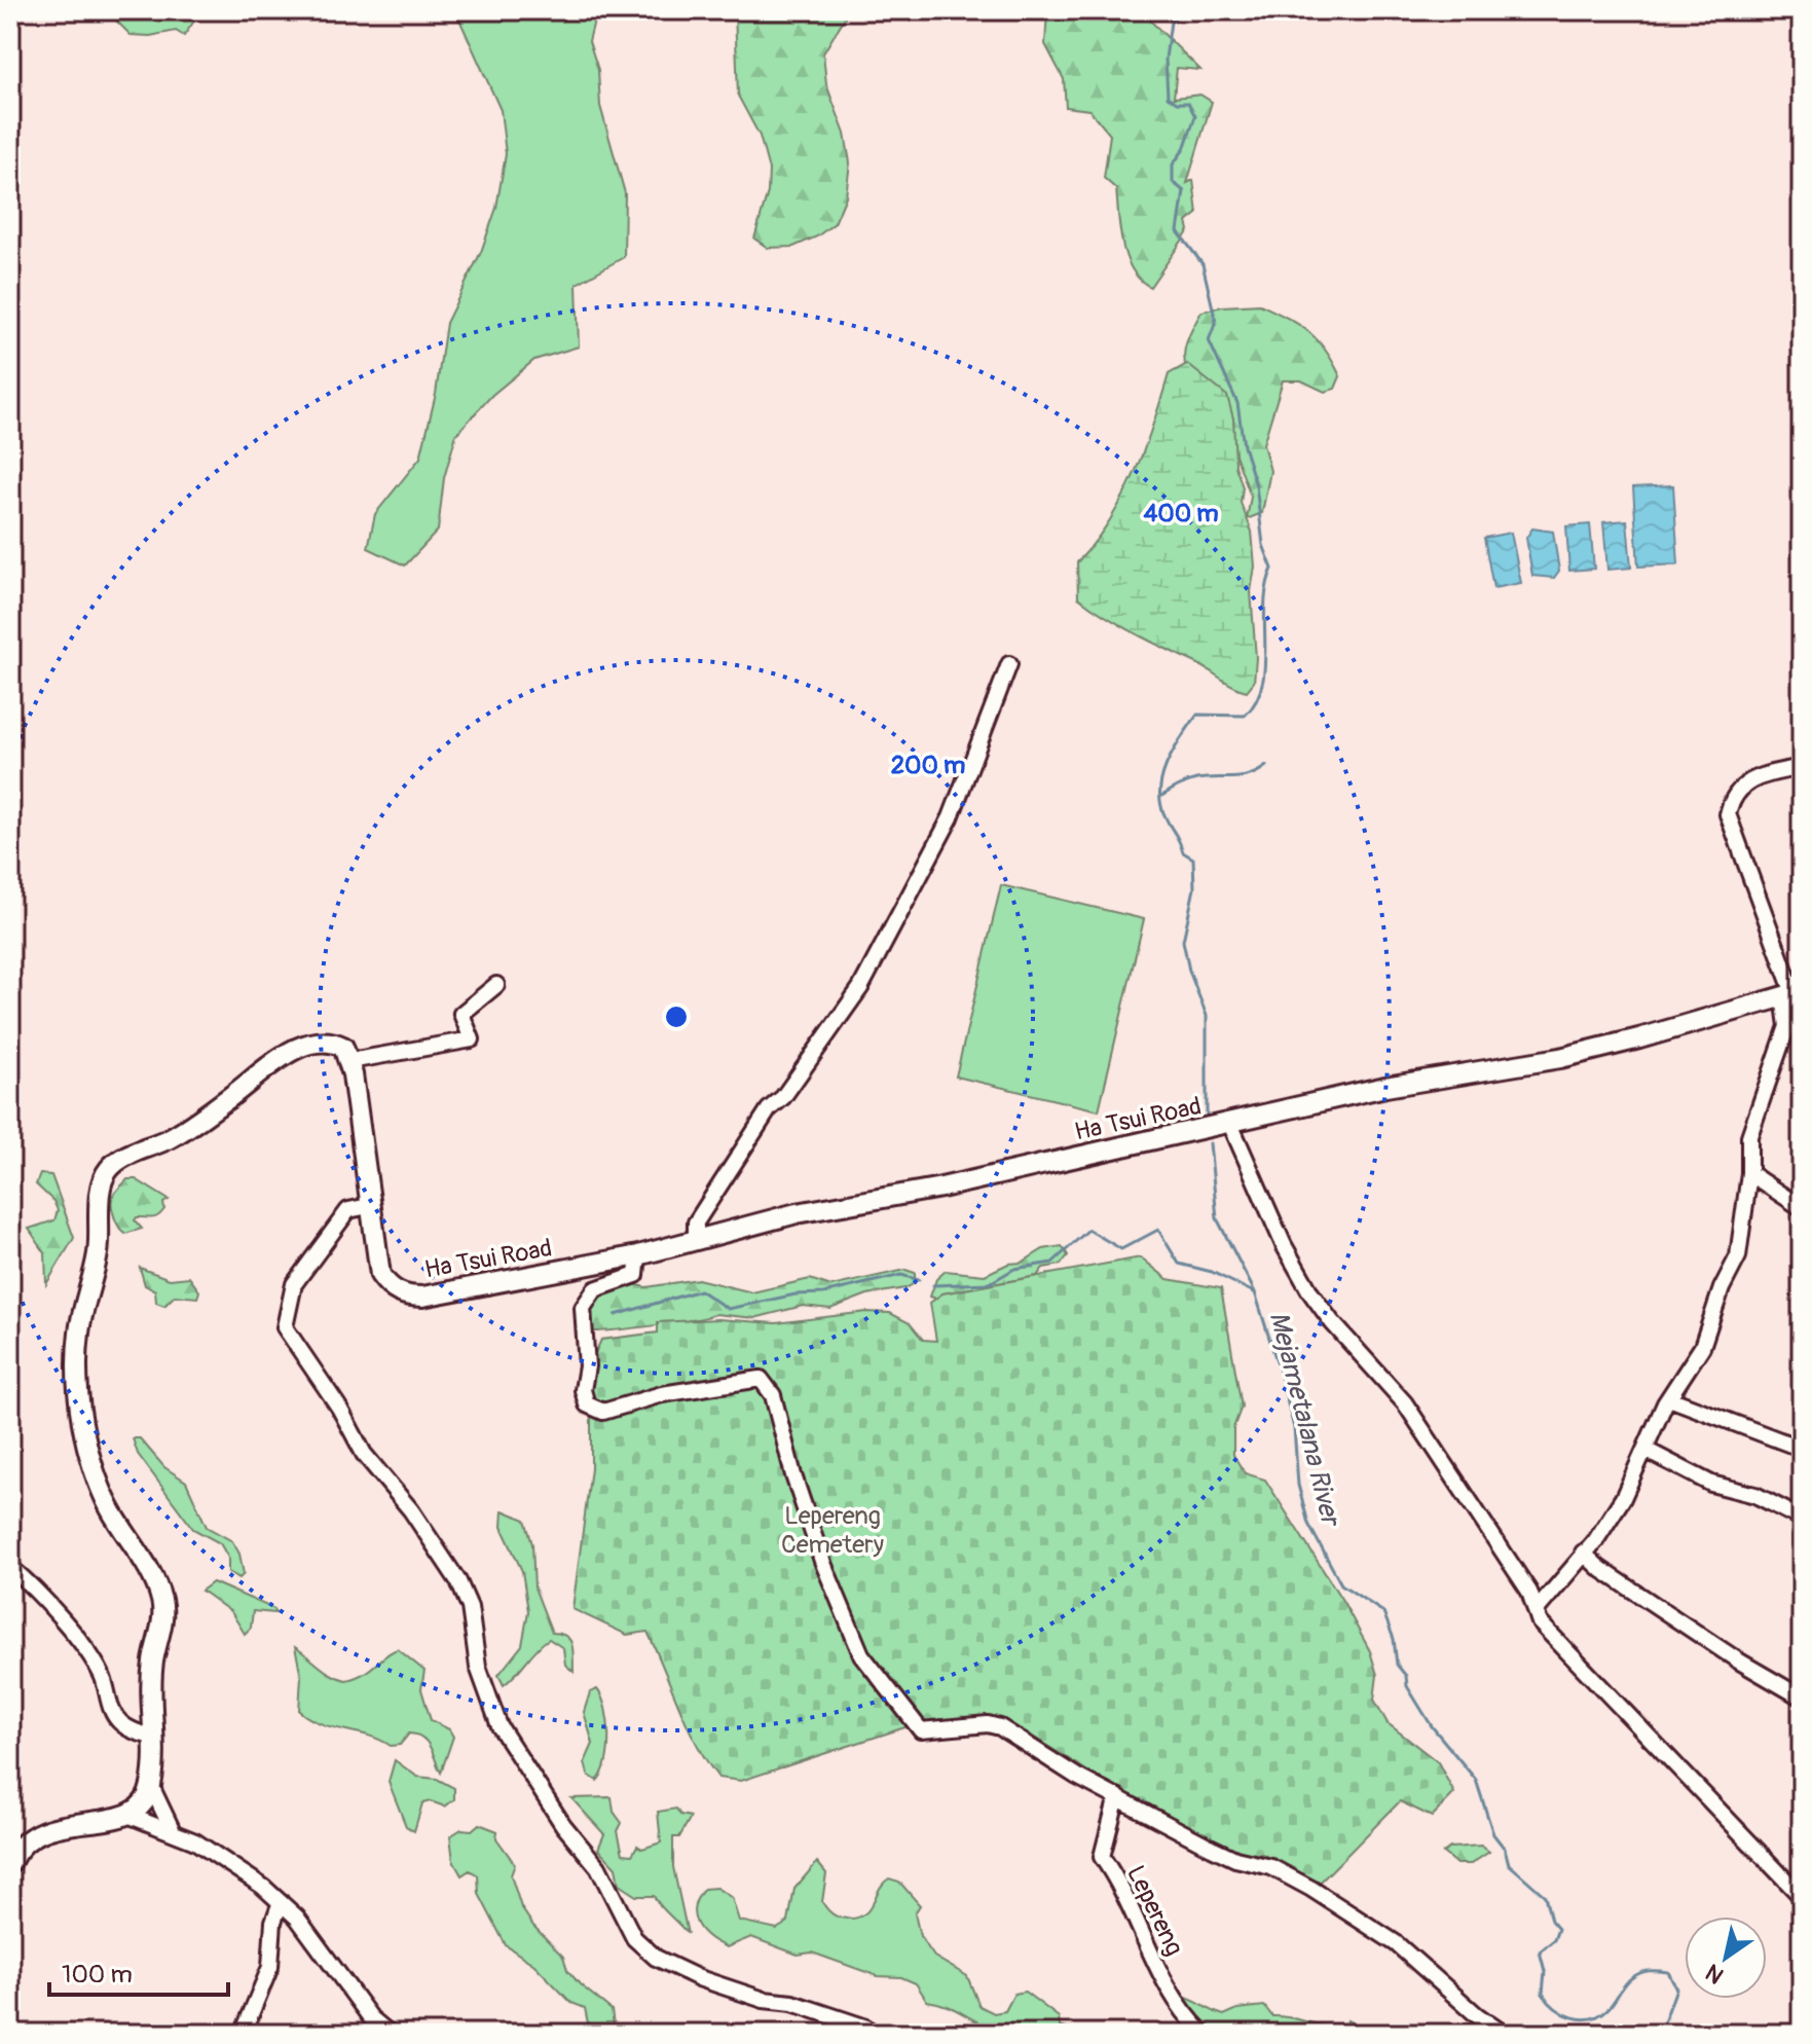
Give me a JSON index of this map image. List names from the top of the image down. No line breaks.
{"streets":{"street":["Ha Tsui Road","Lepereng"]},"water":["Mejametalana River"],"parks":["Lepereng Cemetery"],"scale_bar":"100 m","north":"bottom left","rings":["400 m","200 m"]}
